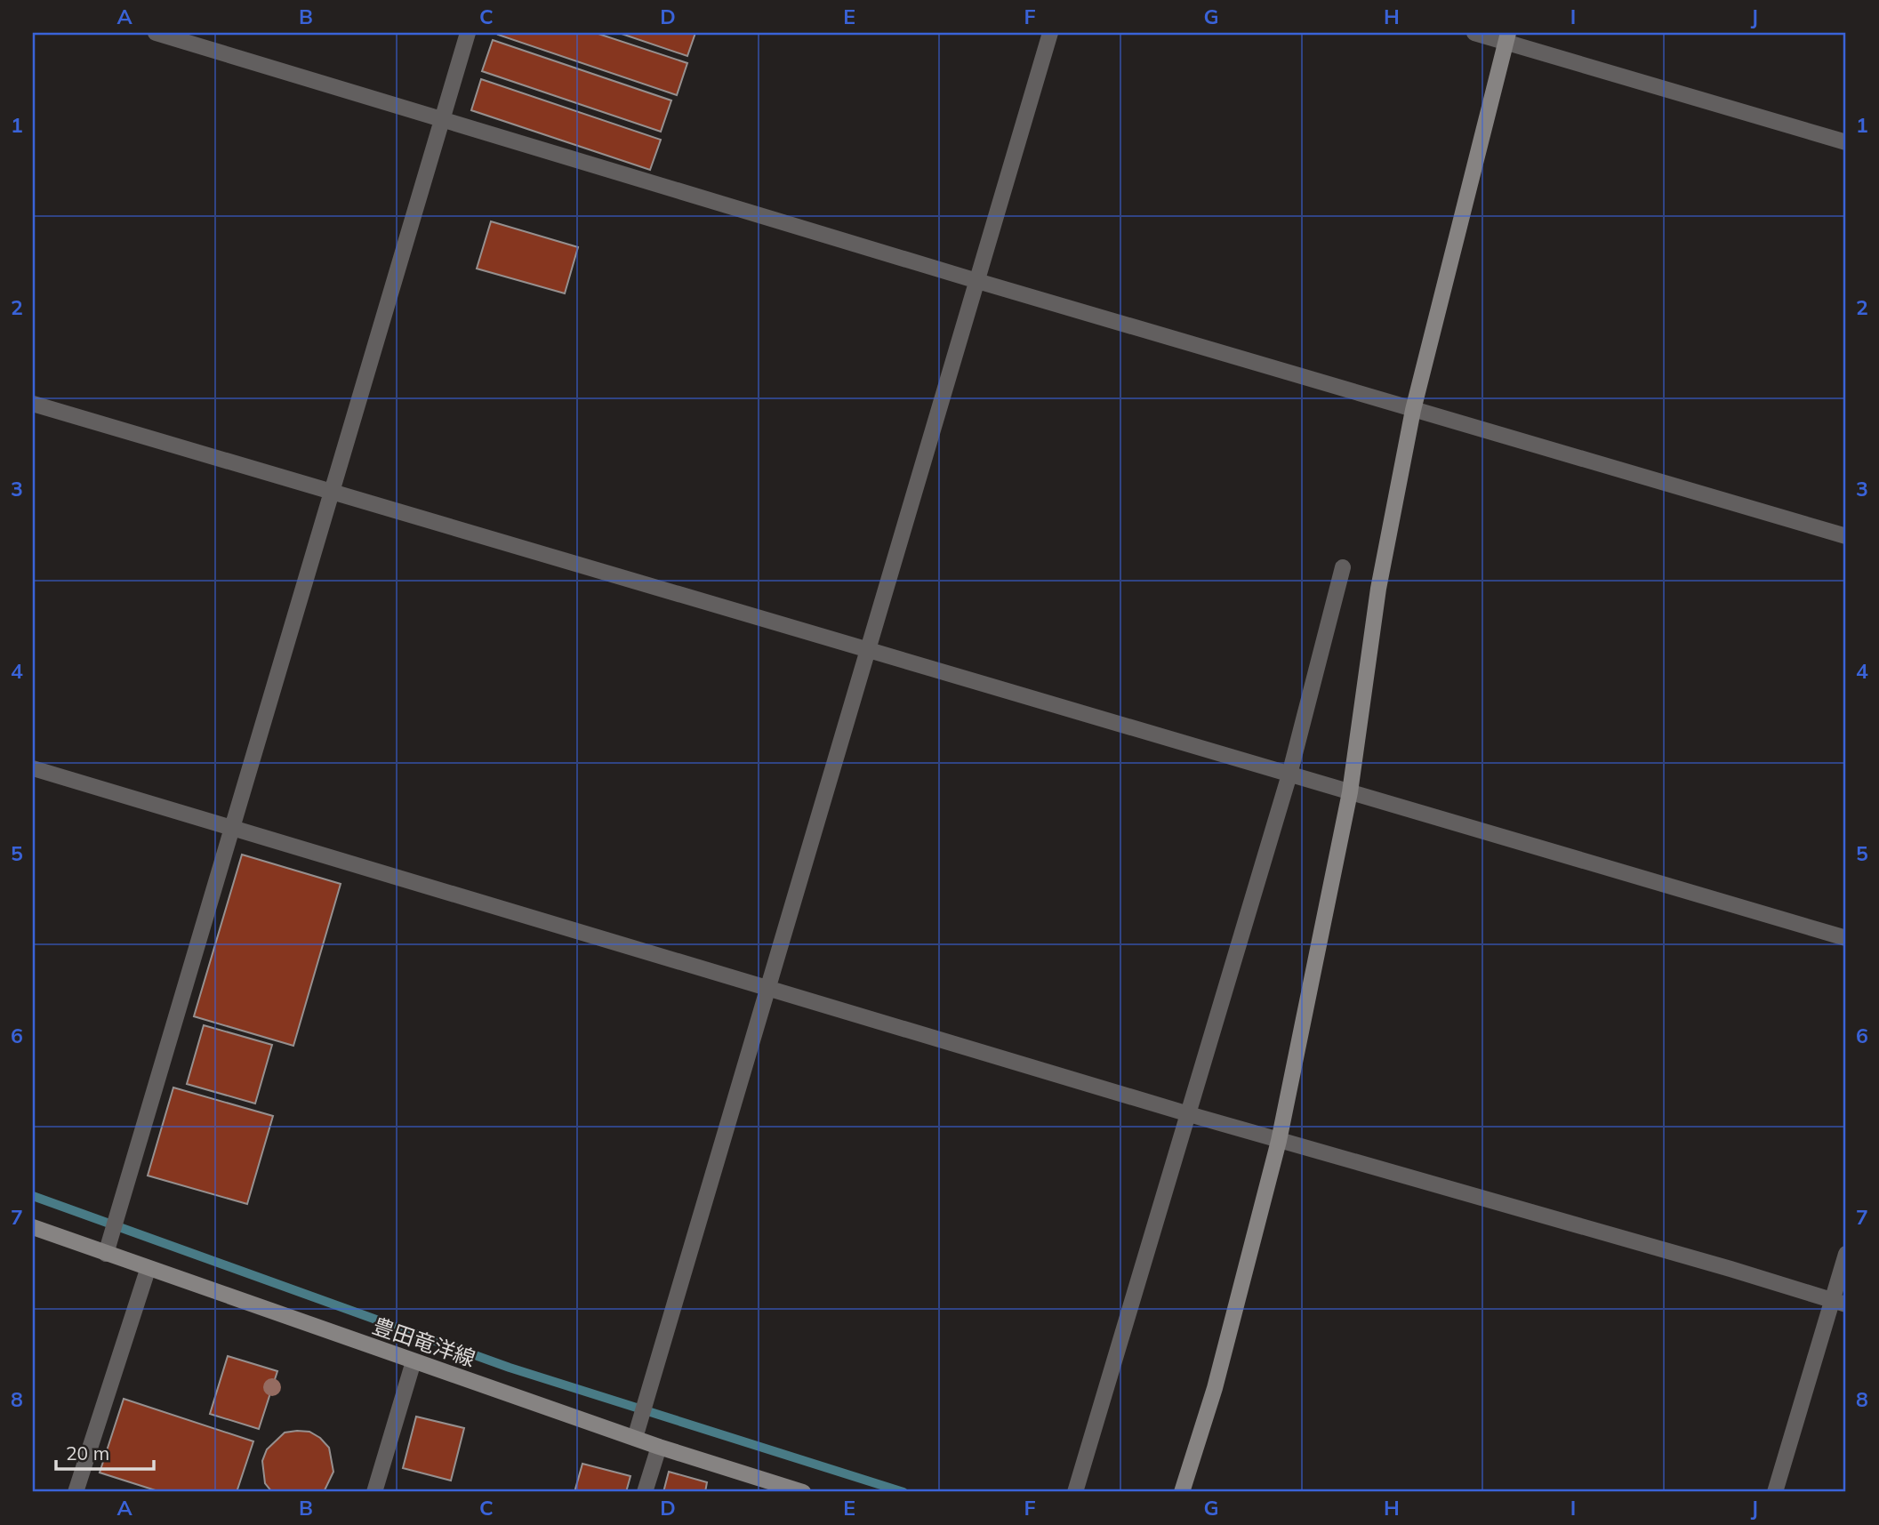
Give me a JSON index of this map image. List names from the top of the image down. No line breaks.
{"streets":{"street":["豊田竜洋線"]},"scale_bar":"20 m","grid":{"columns":["A","B","C","D","E","F","G","H","I","J"],"rows":["1","2","3","4","5","6","7","8"]}}
